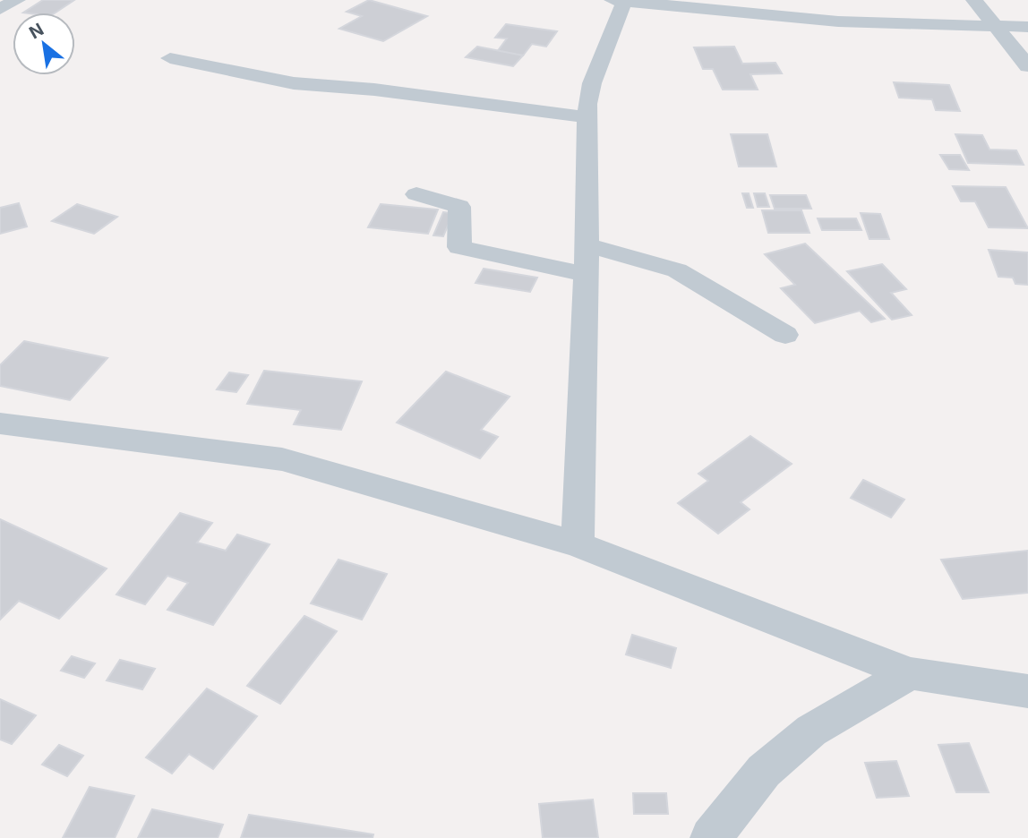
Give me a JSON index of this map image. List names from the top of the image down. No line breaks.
{"north":"top left"}
